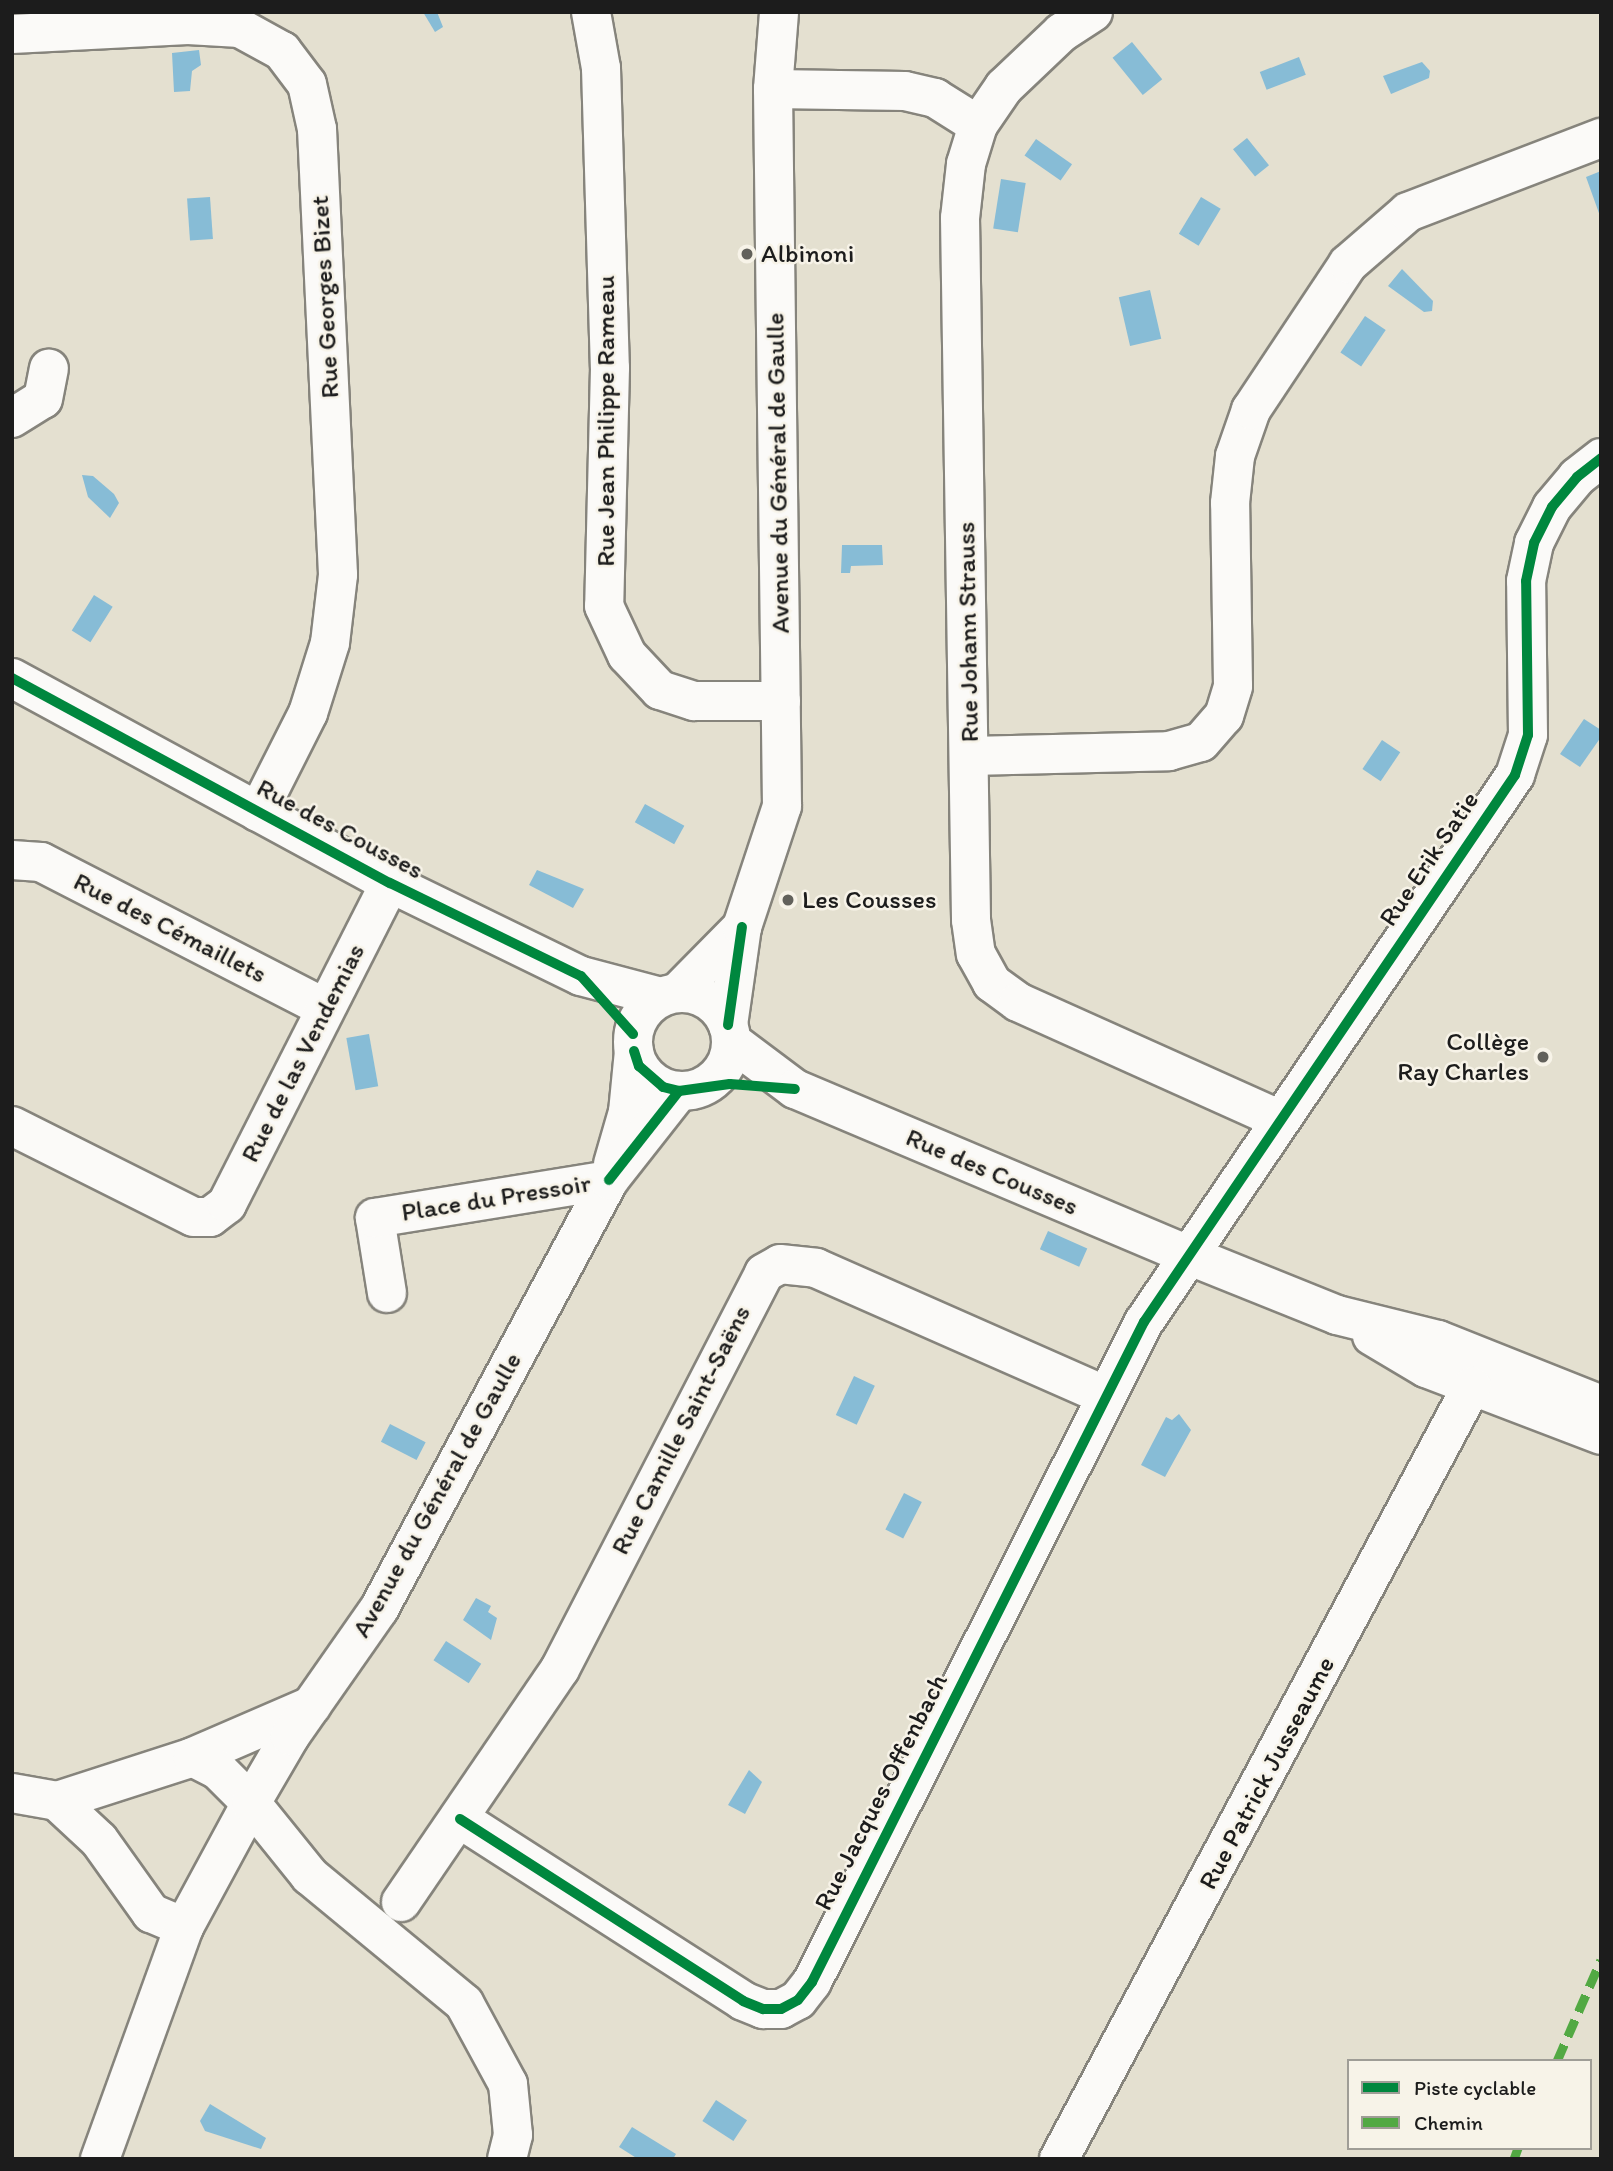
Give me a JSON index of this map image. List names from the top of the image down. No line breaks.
{"streets":{"street":["Rue Georges Bizet","Rue Jean Philippe Rameau","Avenue du Général de Gaulle","Rue Johann Strauss","Rue des Cousses","Rue Erik Satie","Rue des Cémaillets","Rue de las Vendemias","Place du Pressoir","Rue Camille Saint-Saëns","Rue Patrick Jusseaume","Rue Jacques Offenbach"]},"crossings":[["Rue Georges Bizet","Rue des Cousses"],["Rue Jean Philippe Rameau","Avenue du Général de Gaulle"],["Avenue du Général de Gaulle","Rue des Cousses"],["Avenue du Général de Gaulle","Place du Pressoir"],["Rue Johann Strauss","Rue Erik Satie"],["Rue des Cousses","Rue Erik Satie"],["Rue des Cousses","Rue de las Vendemias"],["Rue des Cousses","Rue Jacques Offenbach"],["Rue Erik Satie","Rue Jacques Offenbach"],["Rue des Cémaillets","Rue de las Vendemias"],["Rue Camille Saint-Saëns","Rue Jacques Offenbach"]],"places":["Albinoni","Les Cousses","Collège Ray Charles"],"legend":["Piste cyclable","Chemin"]}
